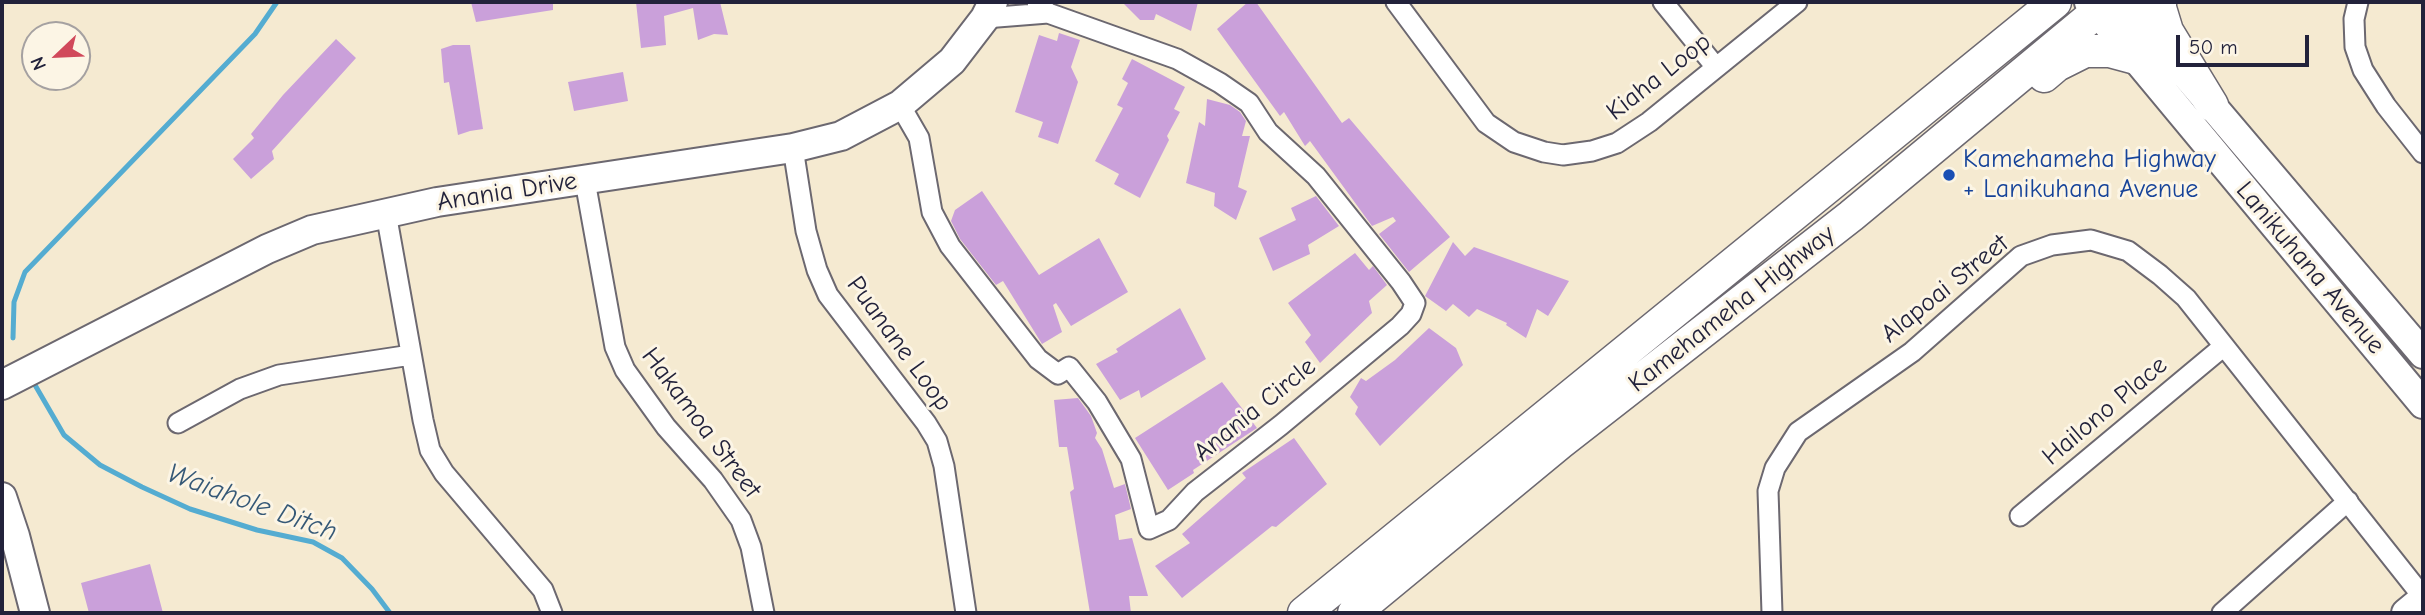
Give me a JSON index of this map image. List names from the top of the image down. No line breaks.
{"streets":{"main road":["Kamehameha Highway"],"street":["Kiaha Loop","Anania Drive","Lanikuhana Avenue","Alapoai Street","Puanane Loop","Anania Circle","Hailono Place","Hakamoa Street"]},"crossings":[["Anania Drive","Puanane Loop"],["Anania Drive","Anania Circle"],["Anania Drive","Hakamoa Street"],["Lanikuhana Avenue","Kamehameha Highway"],["Alapoai Street","Hailono Place"]],"water":["Waiahole Ditch"],"places":["Kamehameha Highway + Lanikuhana Avenue"],"scale_bar":"50 m","north":"bottom left"}
